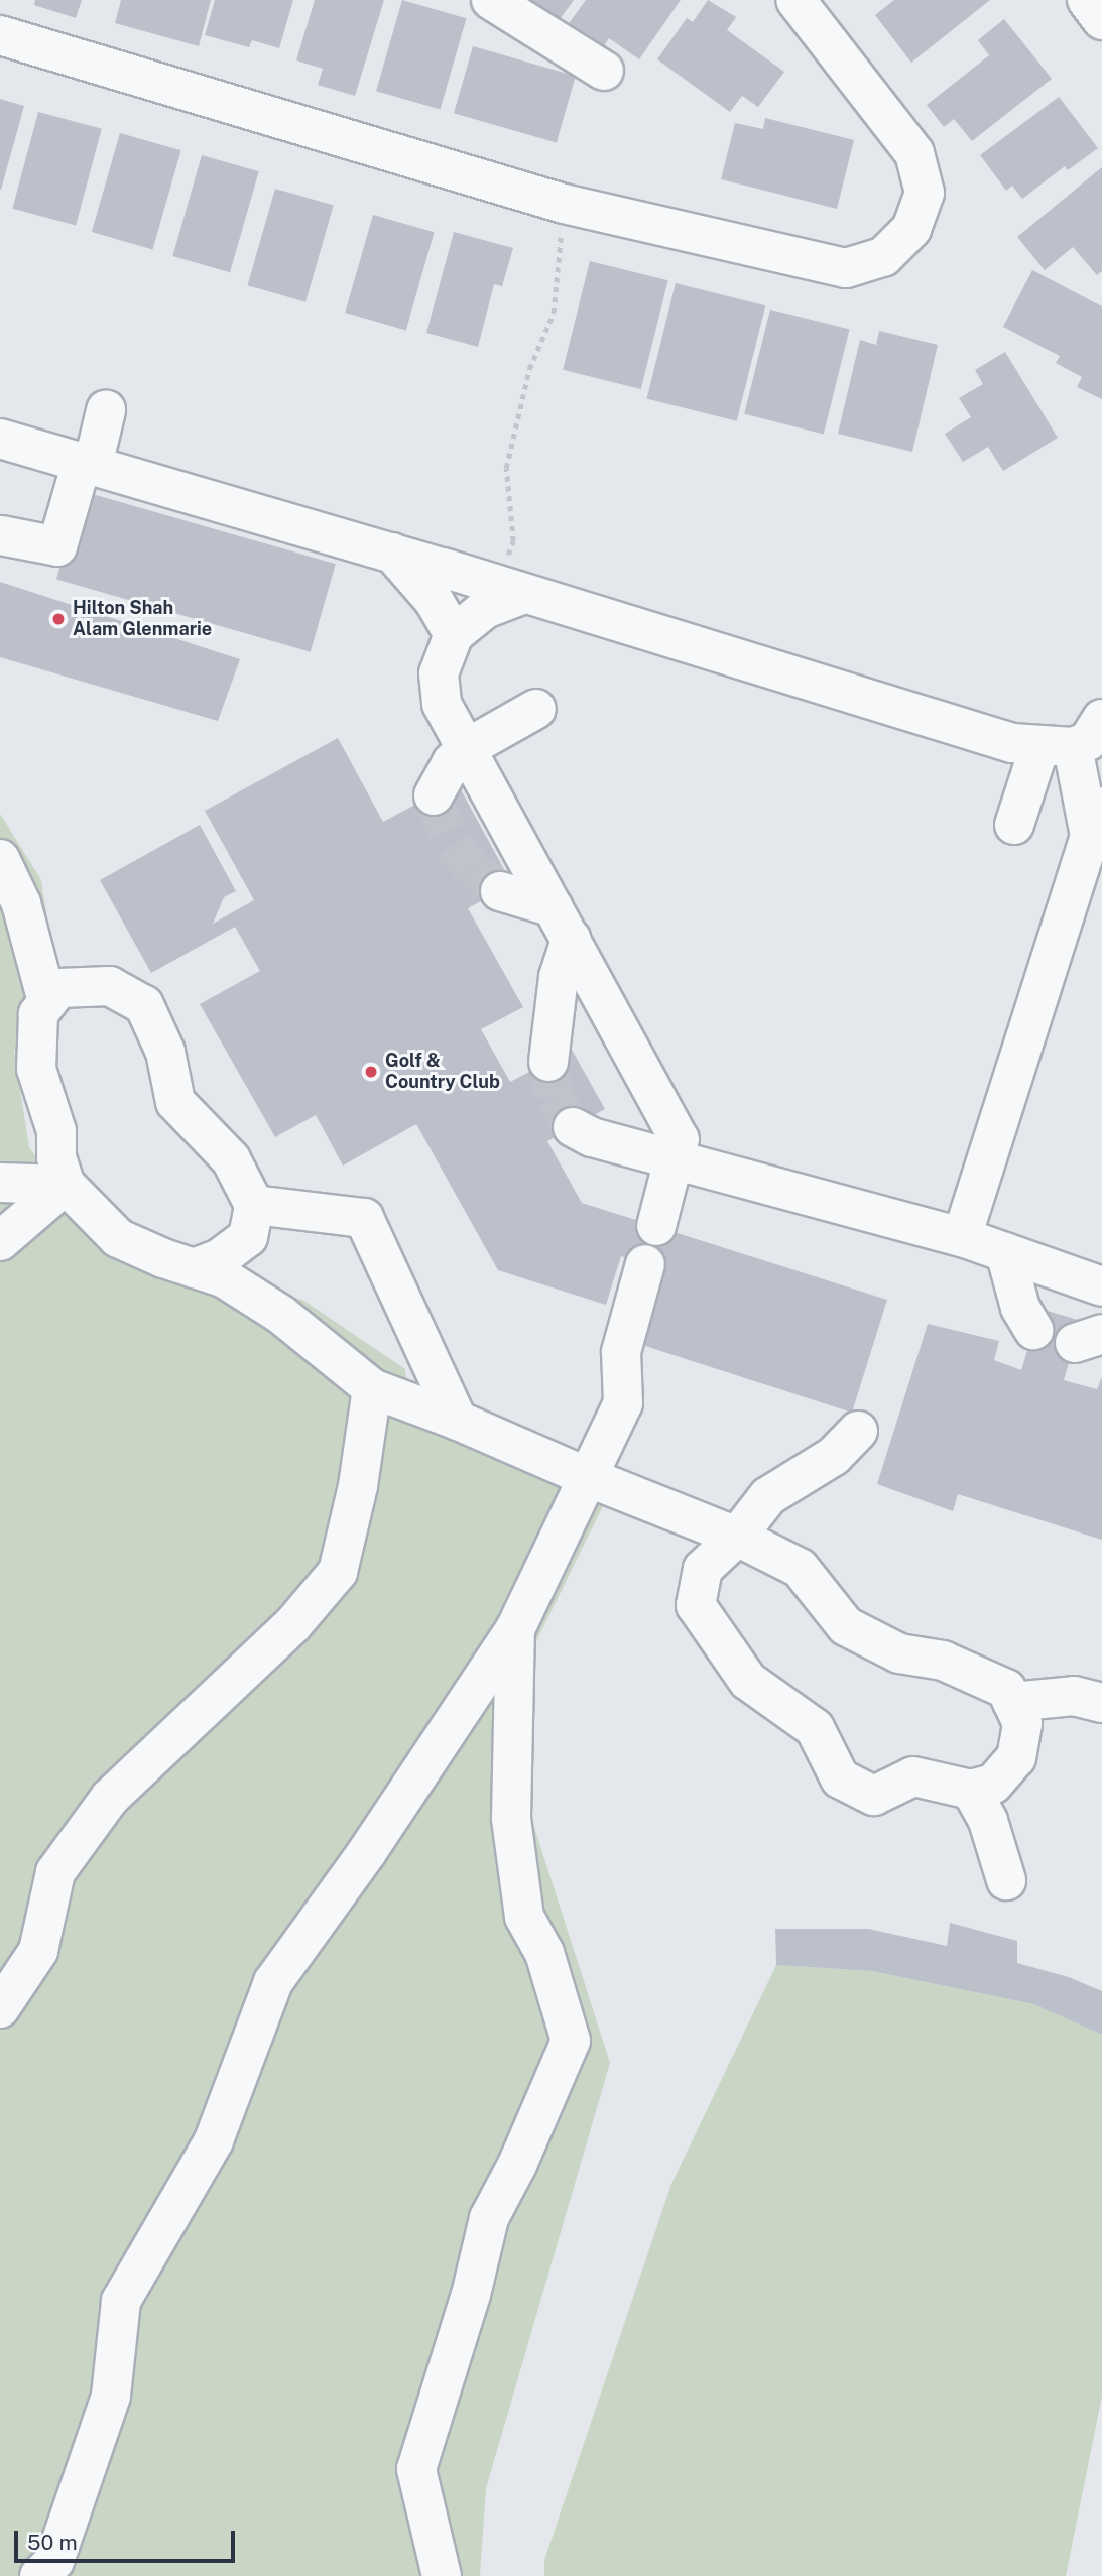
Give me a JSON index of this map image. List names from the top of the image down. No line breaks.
{"places":["Hilton Shah Alam Glenmarie","Golf & Country Club"],"scale_bar":"50 m"}
